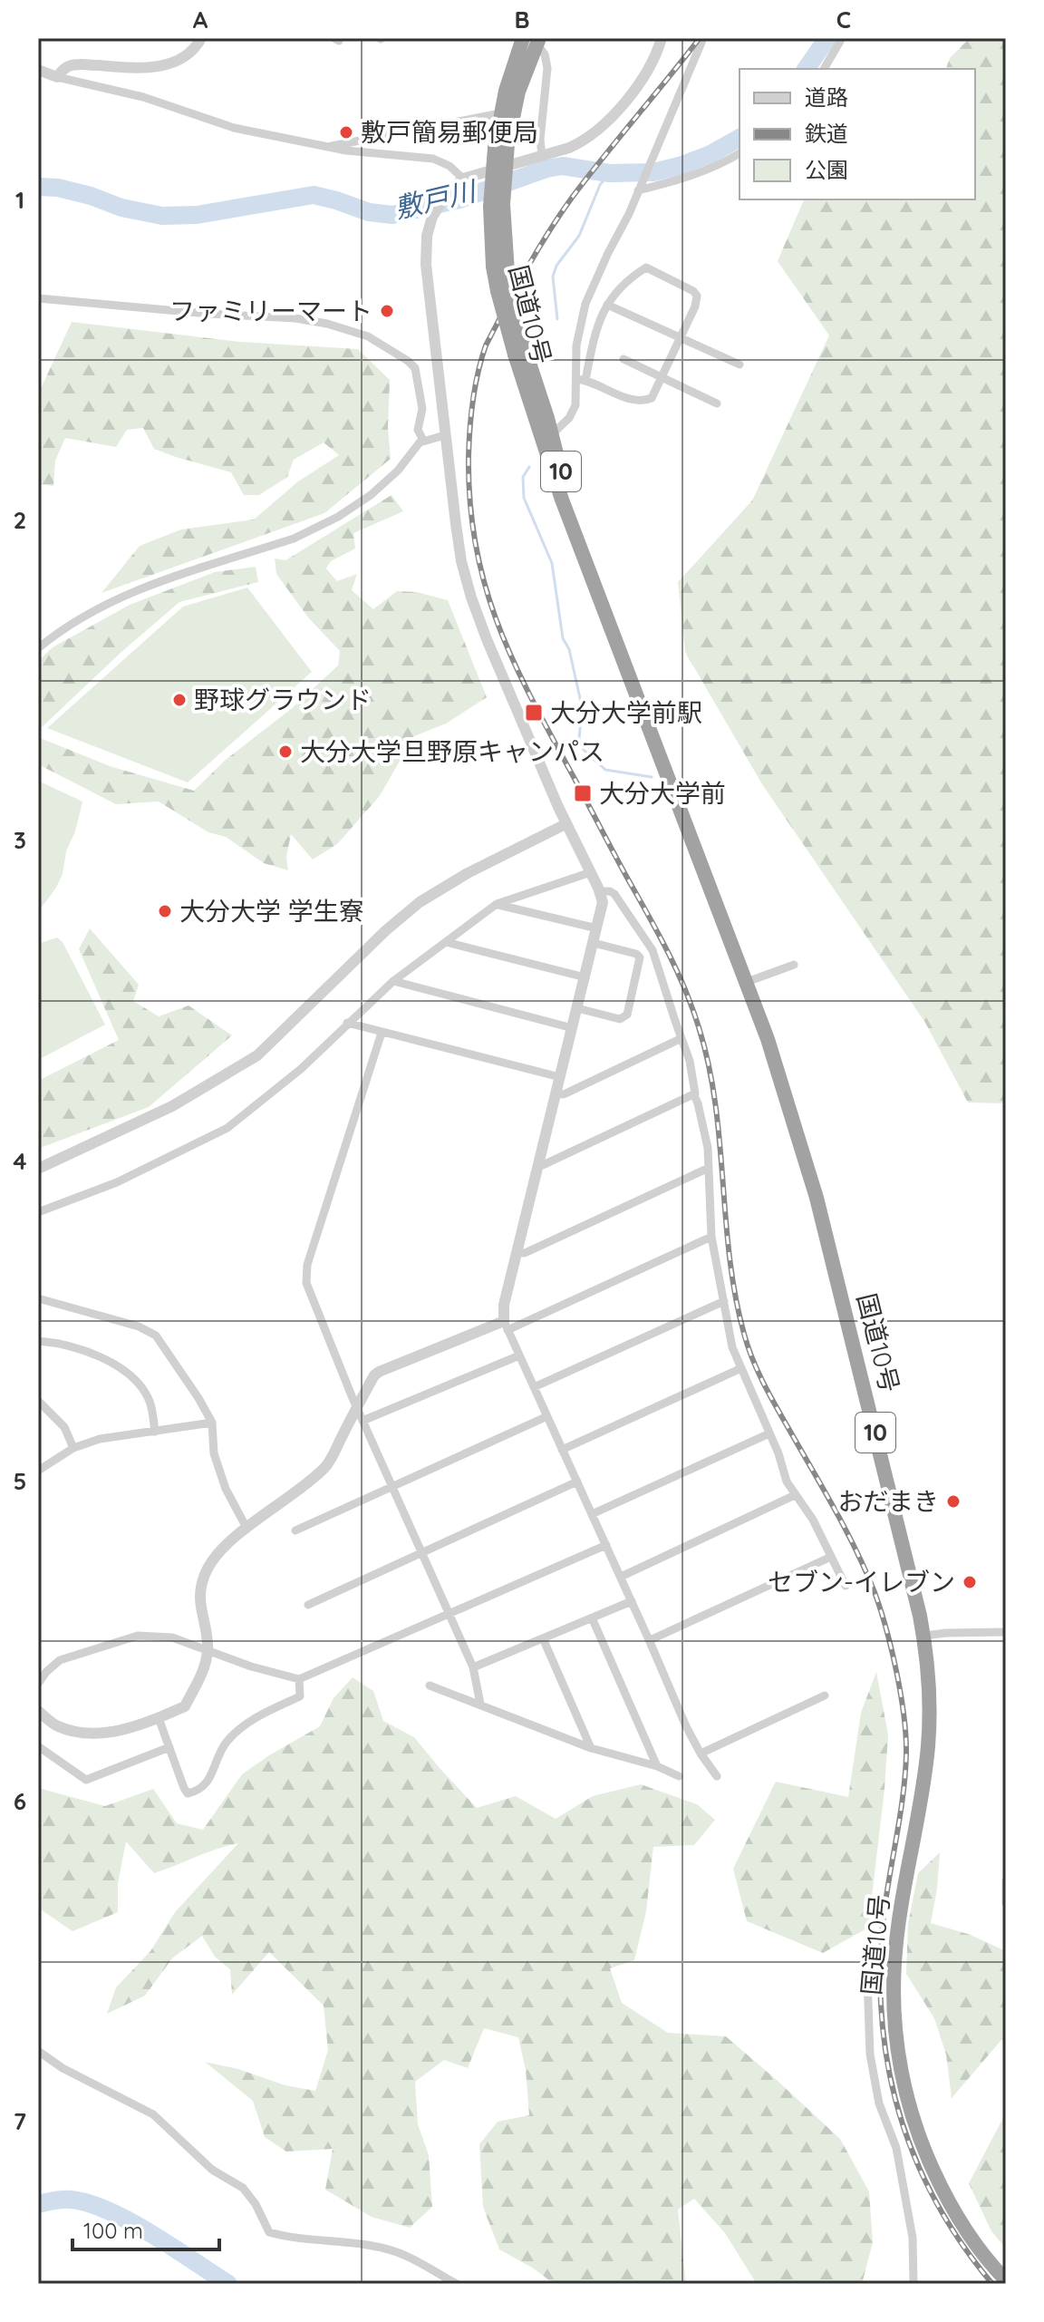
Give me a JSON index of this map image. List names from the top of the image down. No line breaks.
{"streets":{"highway":["国道10号","10"]},"water":["敷戸川"],"places":{"other":["敷戸簡易郵便局","ファミリーマート","野球グラウンド","大分大学旦野原キャンパス","大分大学 学生寮","おだまき","セブン-イレブン"],"transit":["大分大学前駅","大分大学前"]},"legend":["道路","鉄道","公園"],"scale_bar":"100 m","grid":{"columns":["A","B","C"],"rows":["1","2","3","4","5","6","7"]}}
